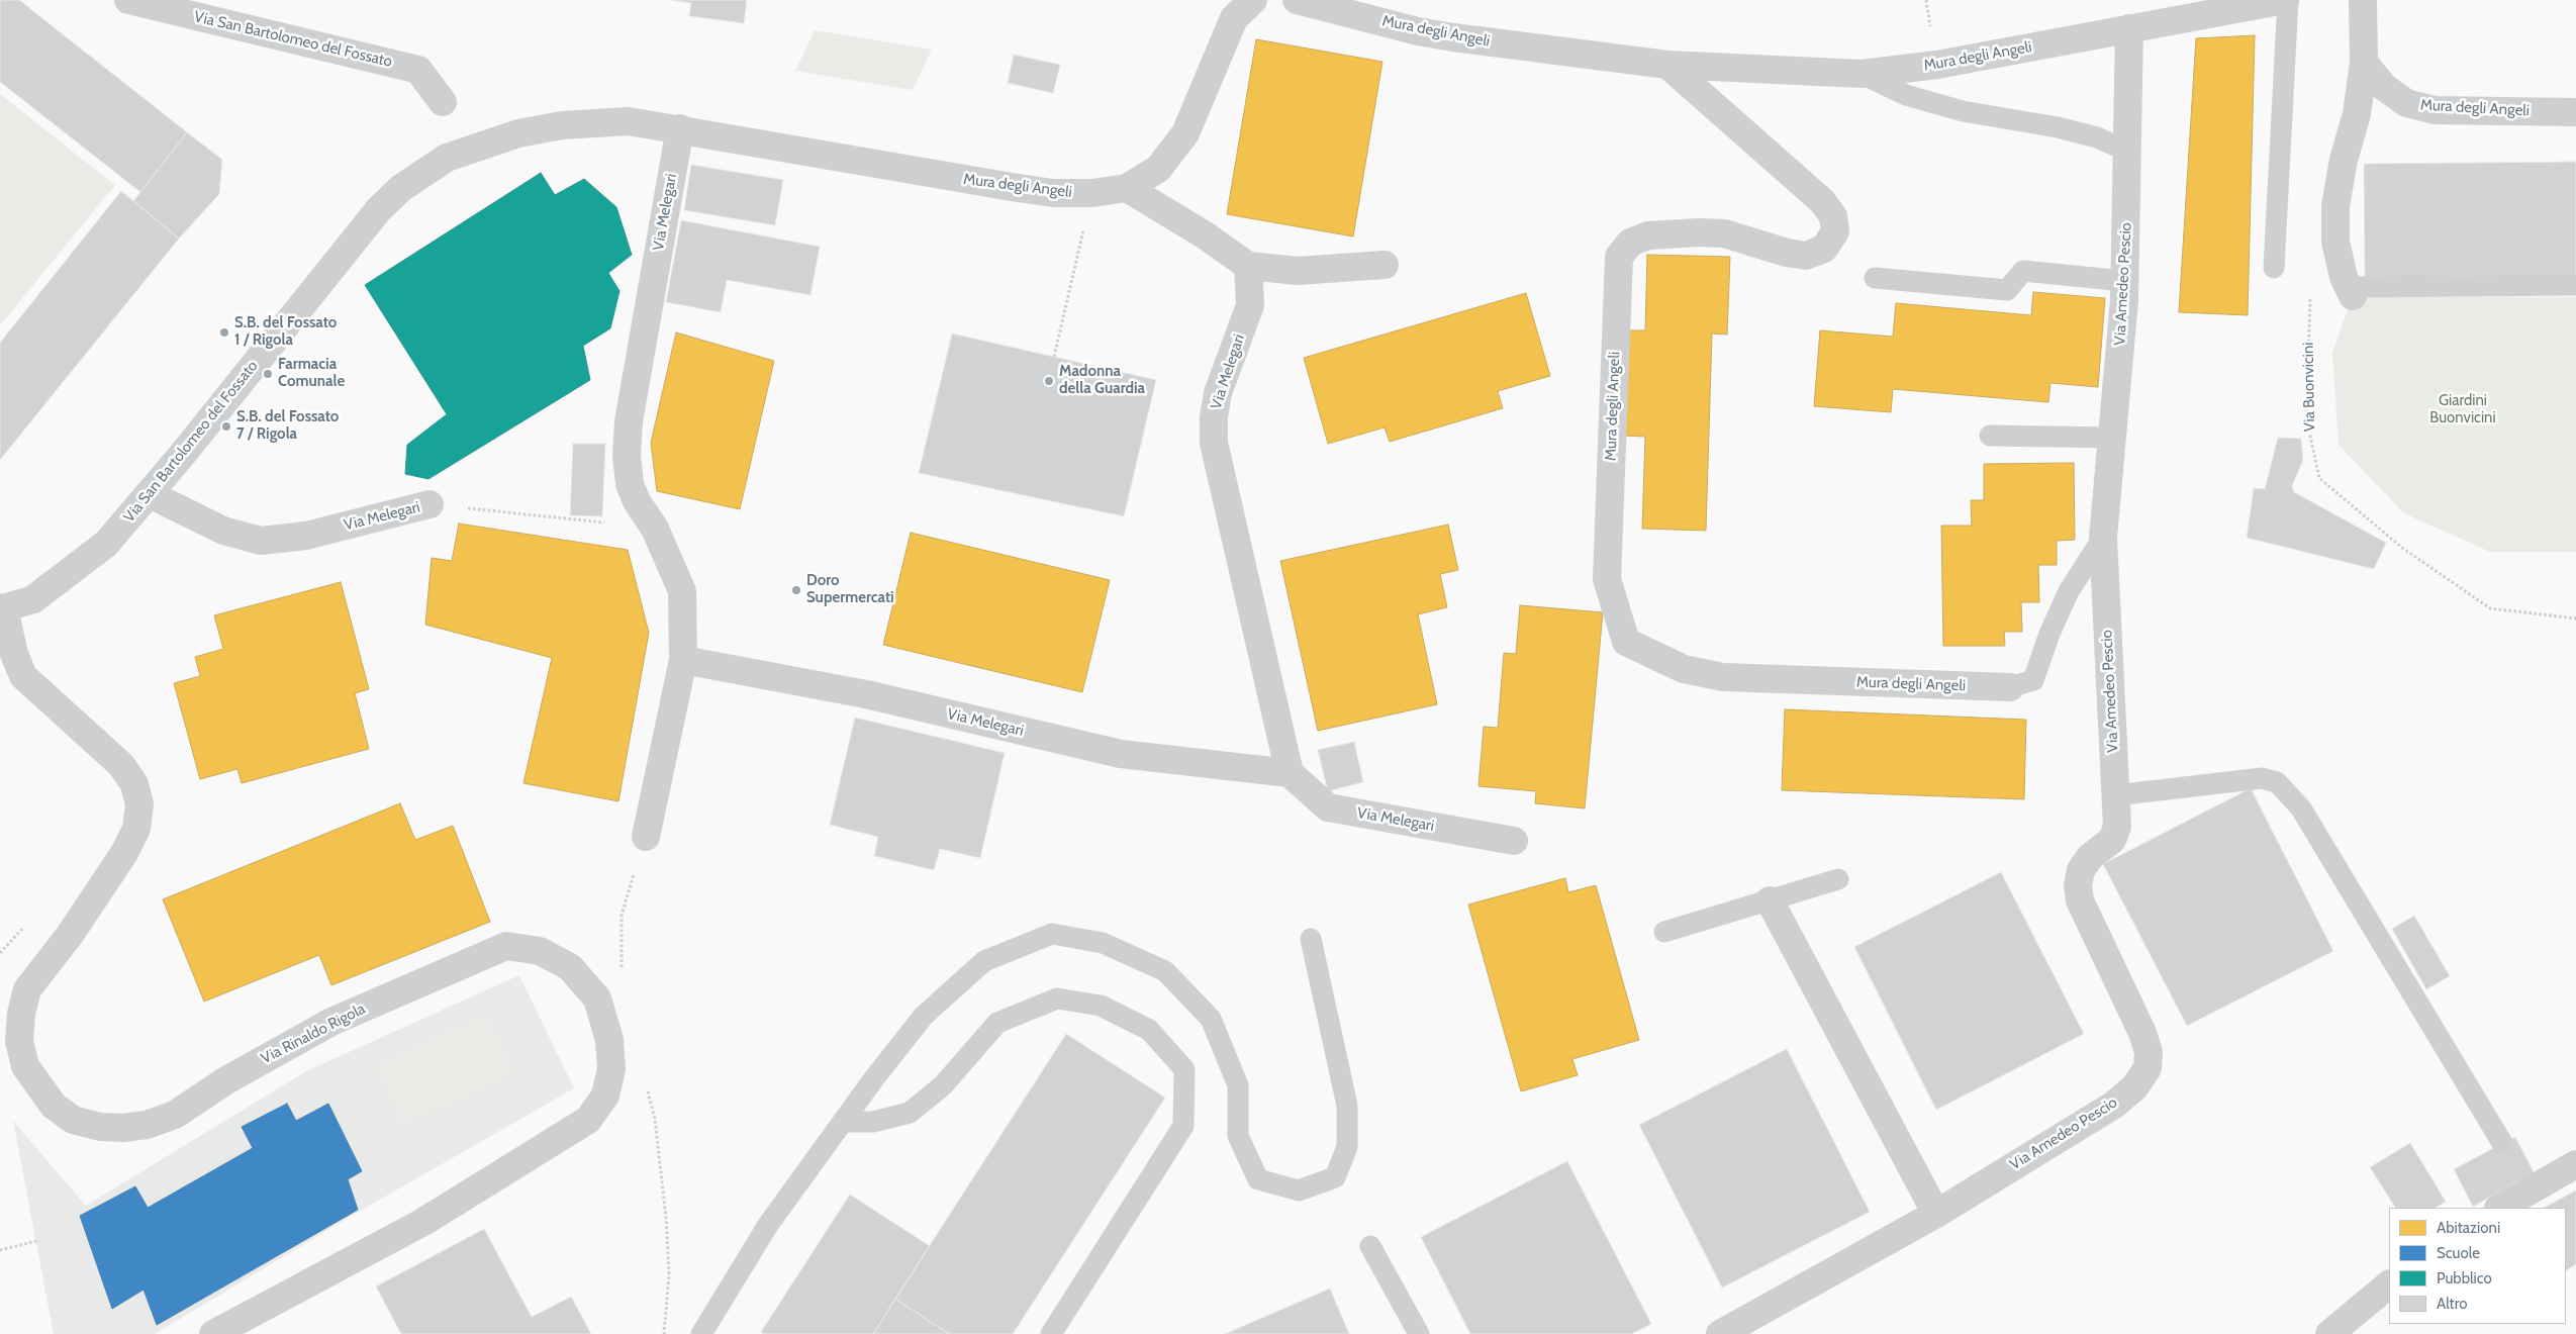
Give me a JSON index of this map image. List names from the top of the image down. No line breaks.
{"streets":{"street":["Mura degli Angeli","Via San Bartolomeo del Fossato","Via Melegari","Via Amedeo Pescio","Via Rinaldo Rigola"],"path":["Via Buonvicini"]},"crossings":[["Mura degli Angeli","Via San Bartolomeo del Fossato"],["Mura degli Angeli","Via Melegari"],["Mura degli Angeli","Via Amedeo Pescio"],["Via San Bartolomeo del Fossato","Via Melegari"],["Via San Bartolomeo del Fossato","Via Rinaldo Rigola"]],"parks":["Giardini Buonvicini"],"places":["S.B. del Fossato 1 / Rigola","Farmacia Comunale","Madonna della Guardia","S.B. del Fossato 7 / Rigola","Doro Supermercati"],"legend":["Abitazioni","Scuole","Pubblico","Altro"]}
